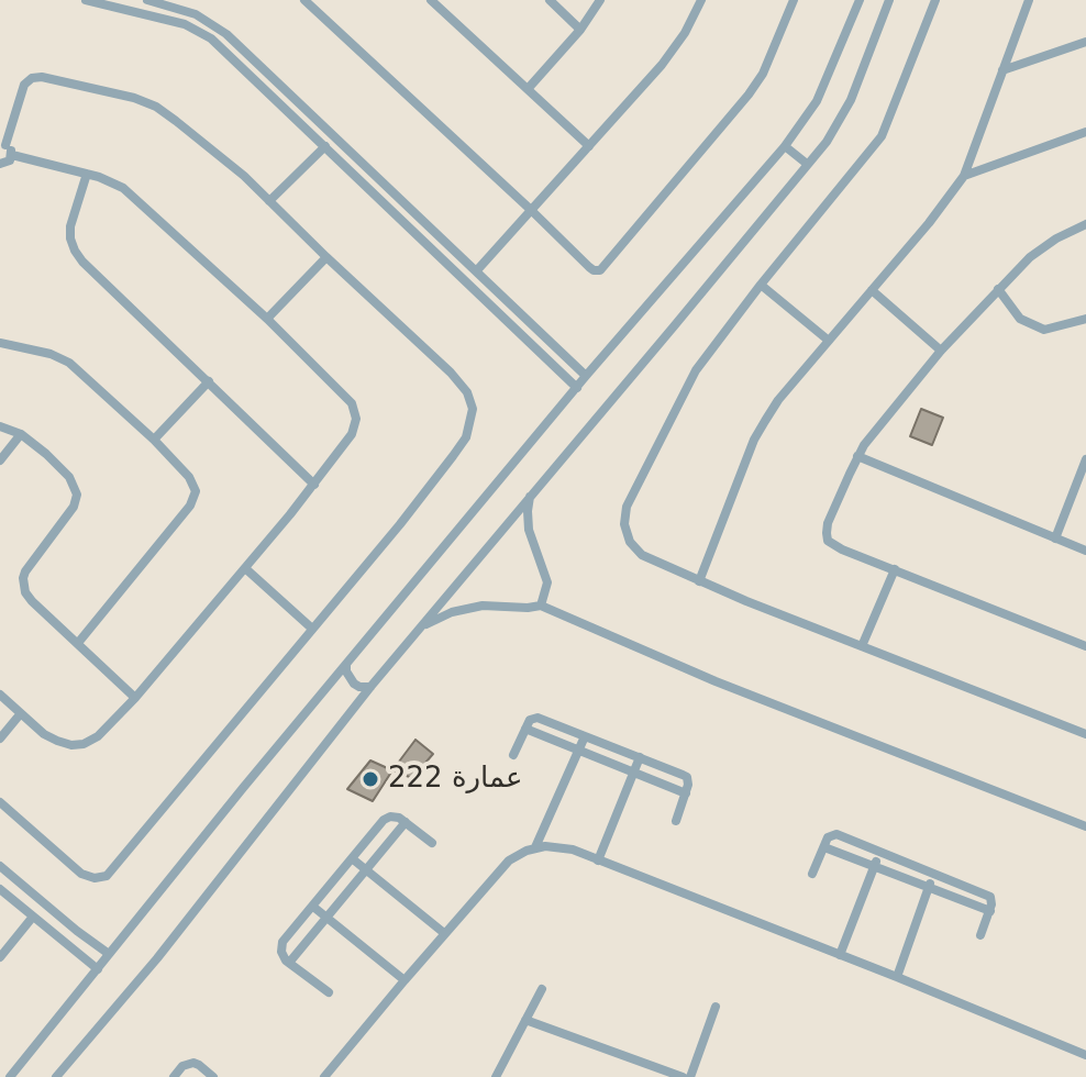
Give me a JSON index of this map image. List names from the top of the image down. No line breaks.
{"places":["عمارة 222"]}
